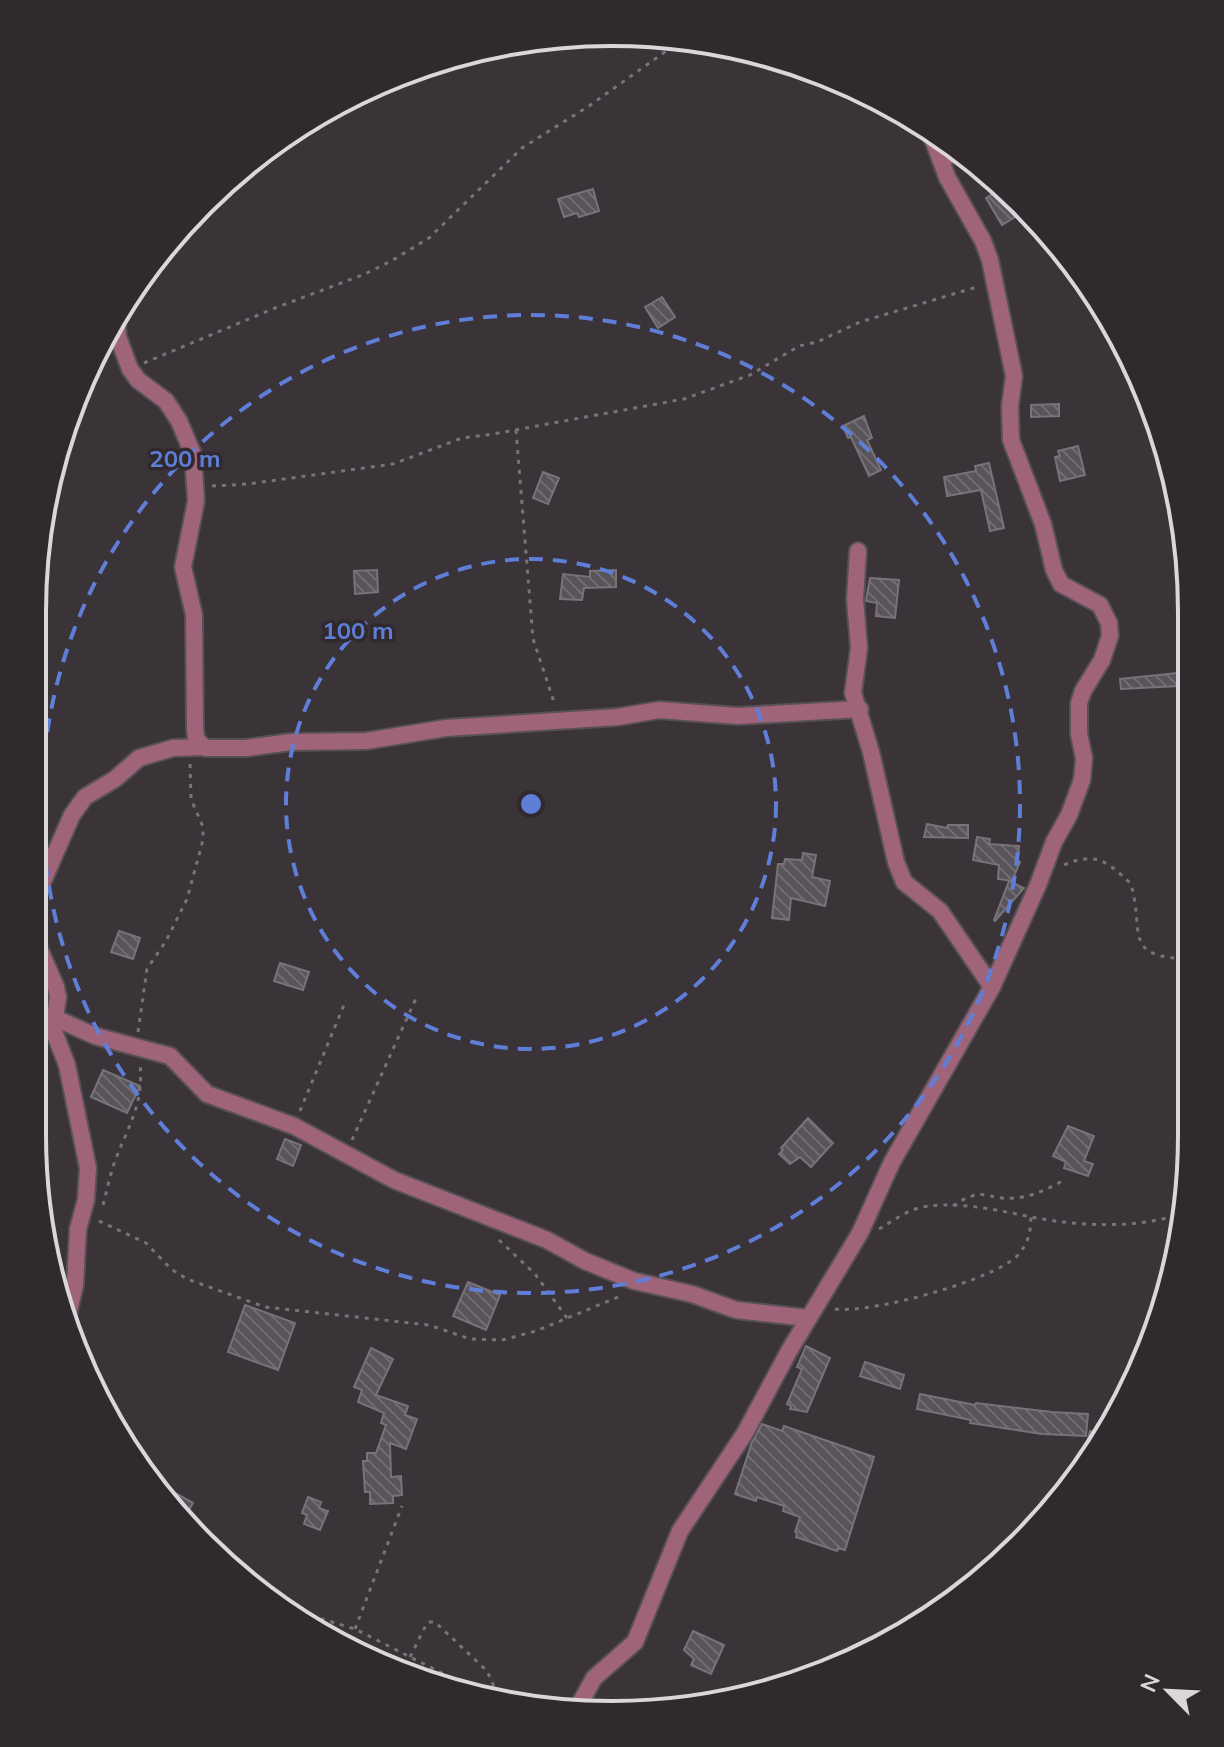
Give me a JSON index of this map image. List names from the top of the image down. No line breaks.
{"north":"top left","rings":["200 m","100 m"]}
